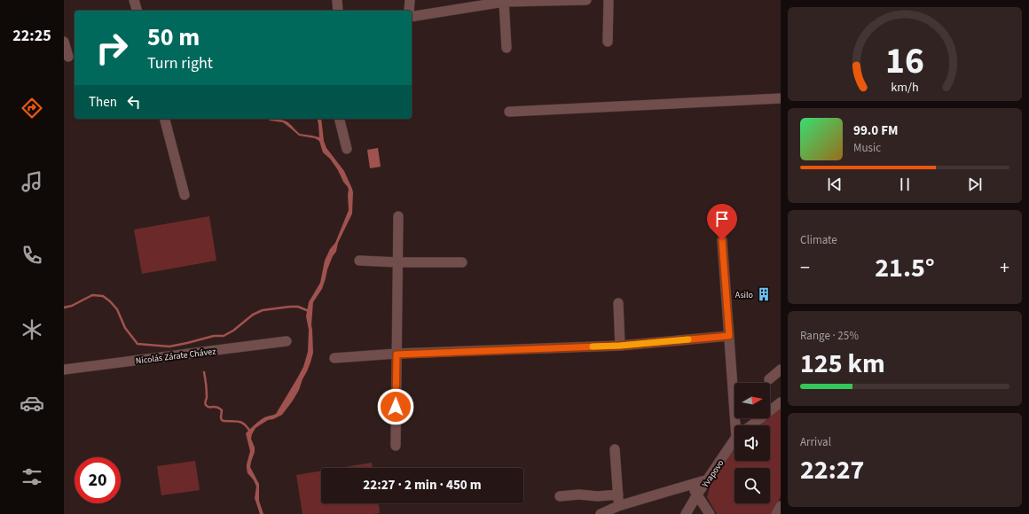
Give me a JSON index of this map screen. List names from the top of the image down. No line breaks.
{"streets":{"street":["Nicolás Zárate Chávez","Yvapovo"]},"places":{"building":["Asilo"]},"north":"right","page":{"tabs":"22:25","turn":["50 m","Turn right"],"then":"Then","song":["99.0 FM","Music"],"tile":["Climate",["Range · 25%","125 km"],["Arrival","22:27"]],"heat":["−","21.5°","+"],"limit":"20","trip":"22:27 · 2 min · 450 m","gauge":["16","km/h"]}}
